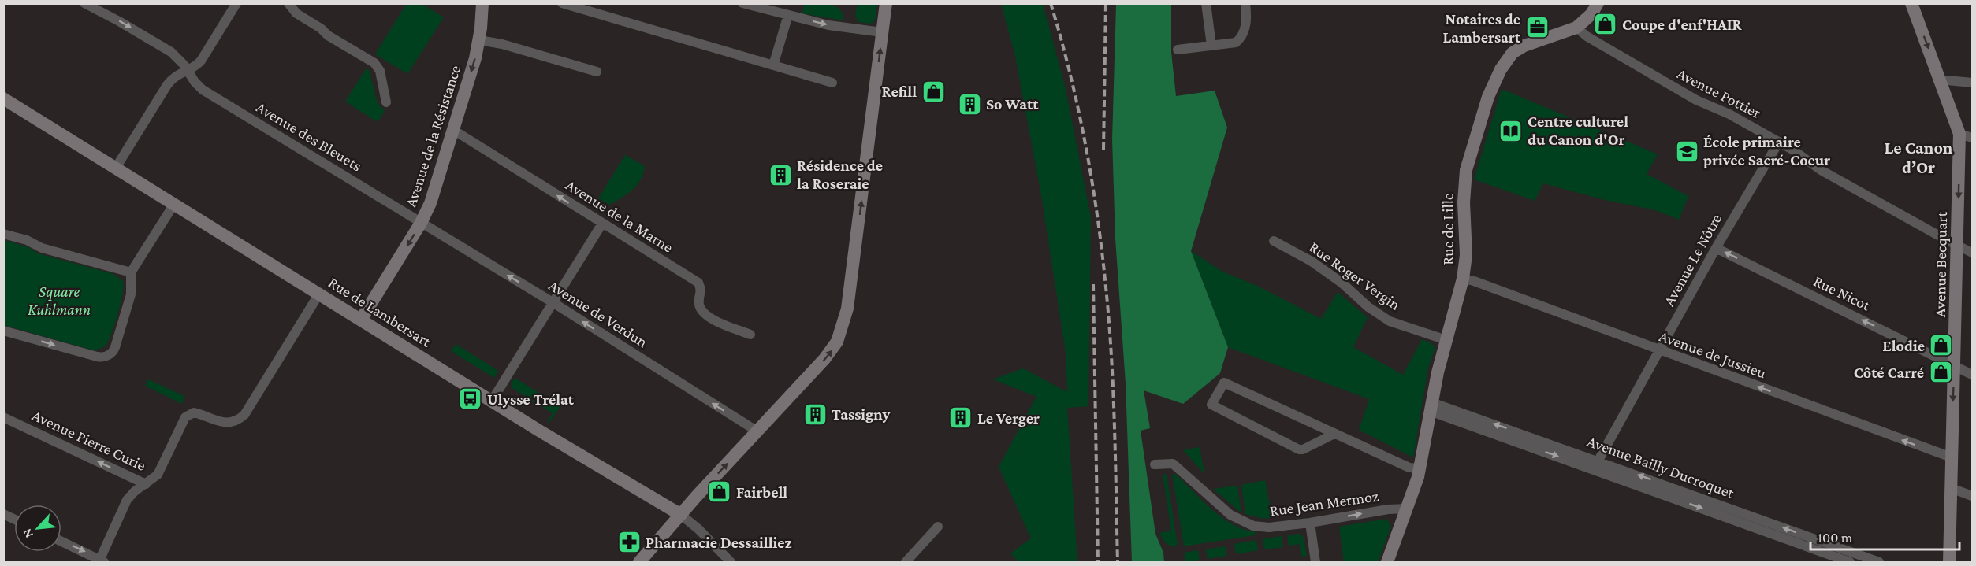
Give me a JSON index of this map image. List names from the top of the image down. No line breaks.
{"streets":{"street":["Avenue Pottier","Avenue des Bleuets","Avenue de la Résistance","Avenue de la Marne","Rue de Lille","Avenue Le Nôtre","Avenue Becquart","Rue Roger Vergin","Rue Nicot","Rue de Lambersart","Avenue de Verdun","Avenue de Jussieu","Avenue Pierre Curie","Avenue Bailly Ducroquet","Rue Jean Mermoz"]},"crossings":[["Avenue Pottier","Rue de Lille"],["Avenue Pottier","Avenue Le Nôtre"],["Avenue Pottier","Avenue Becquart"],["Avenue des Bleuets","Avenue de la Résistance"],["Avenue des Bleuets","Avenue de Verdun"],["Avenue de la Résistance","Avenue de la Marne"],["Avenue de la Résistance","Rue de Lambersart"],["Avenue de la Résistance","Avenue de Verdun"],["Rue de Lille","Rue Roger Vergin"],["Rue de Lille","Avenue de Jussieu"],["Rue de Lille","Avenue Bailly Ducroquet"],["Rue de Lille","Rue Jean Mermoz"],["Avenue Le Nôtre","Rue Nicot"],["Avenue Le Nôtre","Avenue de Jussieu"],["Avenue Le Nôtre","Avenue Bailly Ducroquet"],["Avenue Becquart","Rue Nicot"],["Avenue Becquart","Avenue de Jussieu"]],"one_way":["Avenue de la Résistance","Avenue de la Marne","Avenue Becquart","Rue Nicot","Avenue de Verdun","Avenue de Jussieu","Avenue Pierre Curie","Rue Jean Mermoz"],"districts":["Le Canon d’Or"],"parks":["Square Kuhlmann"],"places":{"shop":["Coupe d'enf'HAIR","Refill","Elodie","Côté Carré","Fairbell"],"office":["Notaires de Lambersart"],"building":["So Watt","Résidence de la Roseraie","Tassigny","Le Verger"],"library":["Centre culturel du Canon d'Or"],"school or university":["École primaire privée Sacré-Coeur"],"bus stop":["Ulysse Trélat"],"pharmacy":["Pharmacie Dessailliez"]},"scale_bar":"100 m","north":"bottom left"}
